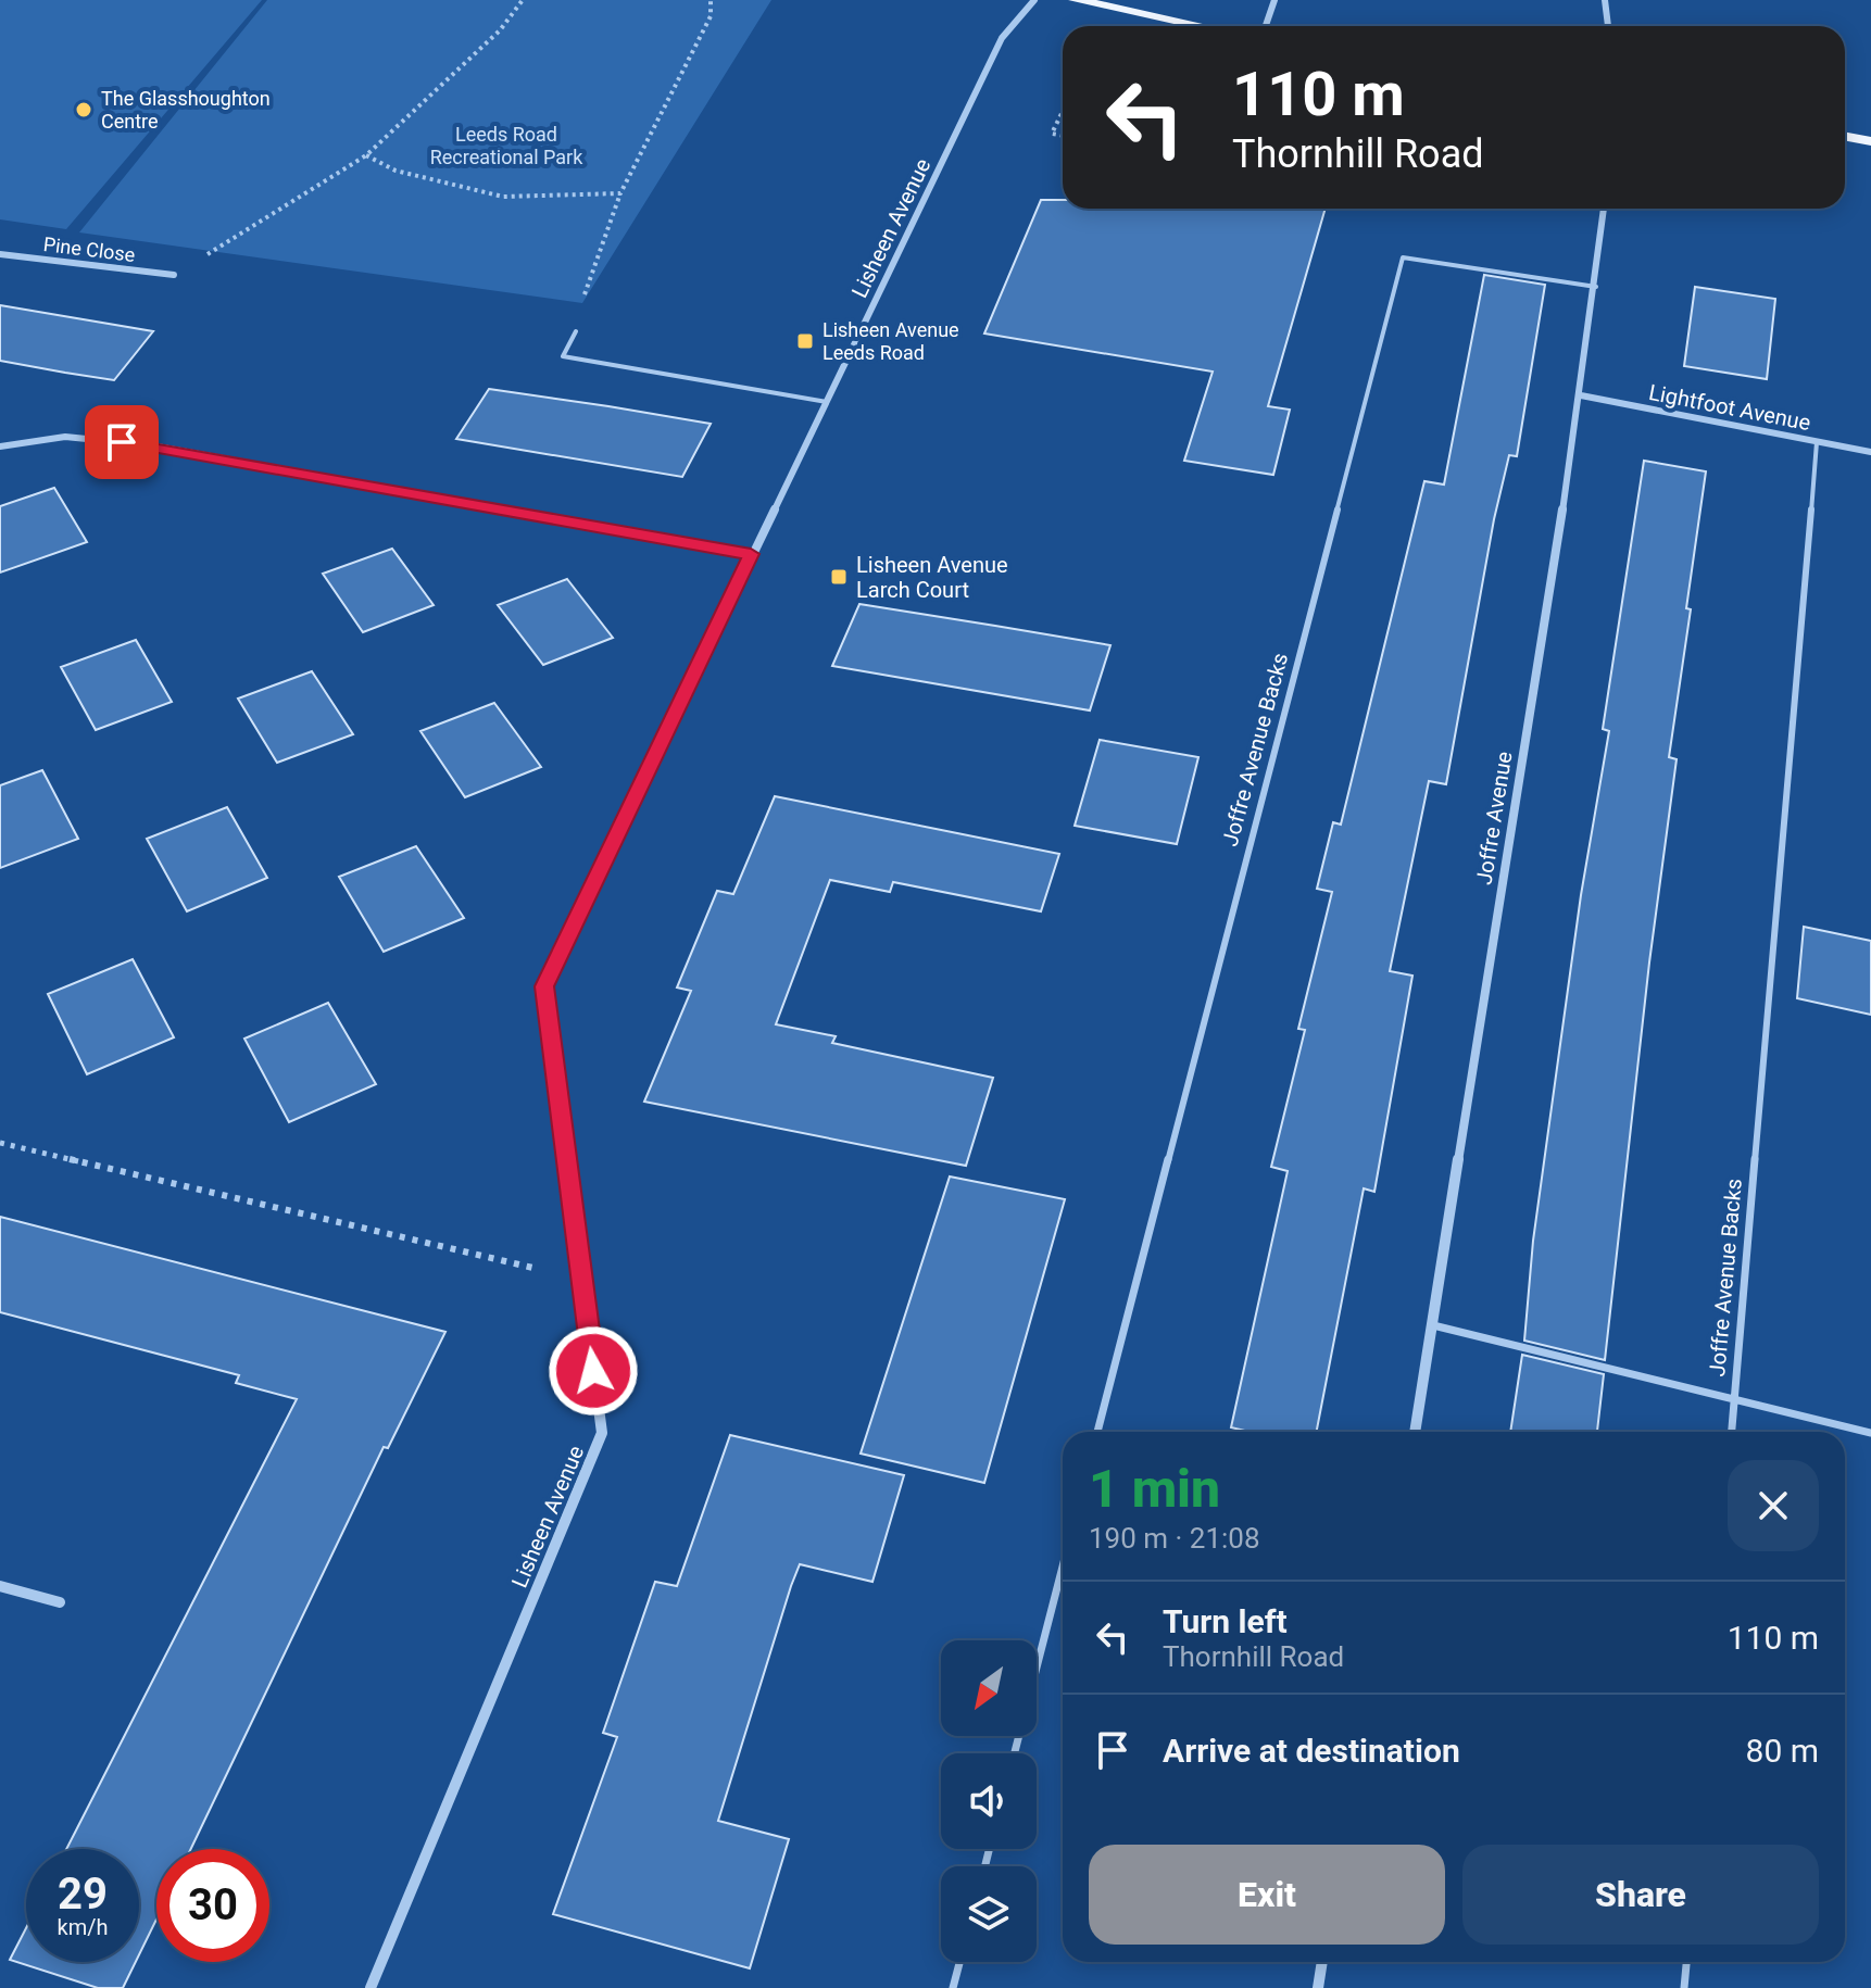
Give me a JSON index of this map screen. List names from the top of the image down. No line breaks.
{"streets":{"street":["Lisheen Avenue","Pine Close","Lightfoot Avenue","Joffre Avenue"],"lane":["Joffre Avenue Backs"]},"crossings":[["Lightfoot Avenue","Joffre Avenue Backs"],["Lightfoot Avenue","Joffre Avenue"],["Joffre Avenue Backs","Joffre Avenue"]],"parks":["Leeds Road Recreational Park"],"places":{"other":["The Glasshoughton Centre"],"transit":["Lisheen Avenue Leeds Road","Lisheen Avenue Larch Court"]},"north":"bottom left","page":{"turn":["110 m","Thornhill Road"],"heading":["1 min","190 m · 21:08"],"list":[{"name":"Turn left","note":"Thornhill Road","value":"110 m"},{"name":"Arrive at destination","value":"80 m"}],"buttons":["Exit","Share"],"speed":"29 km/h","limit":"30"}}
